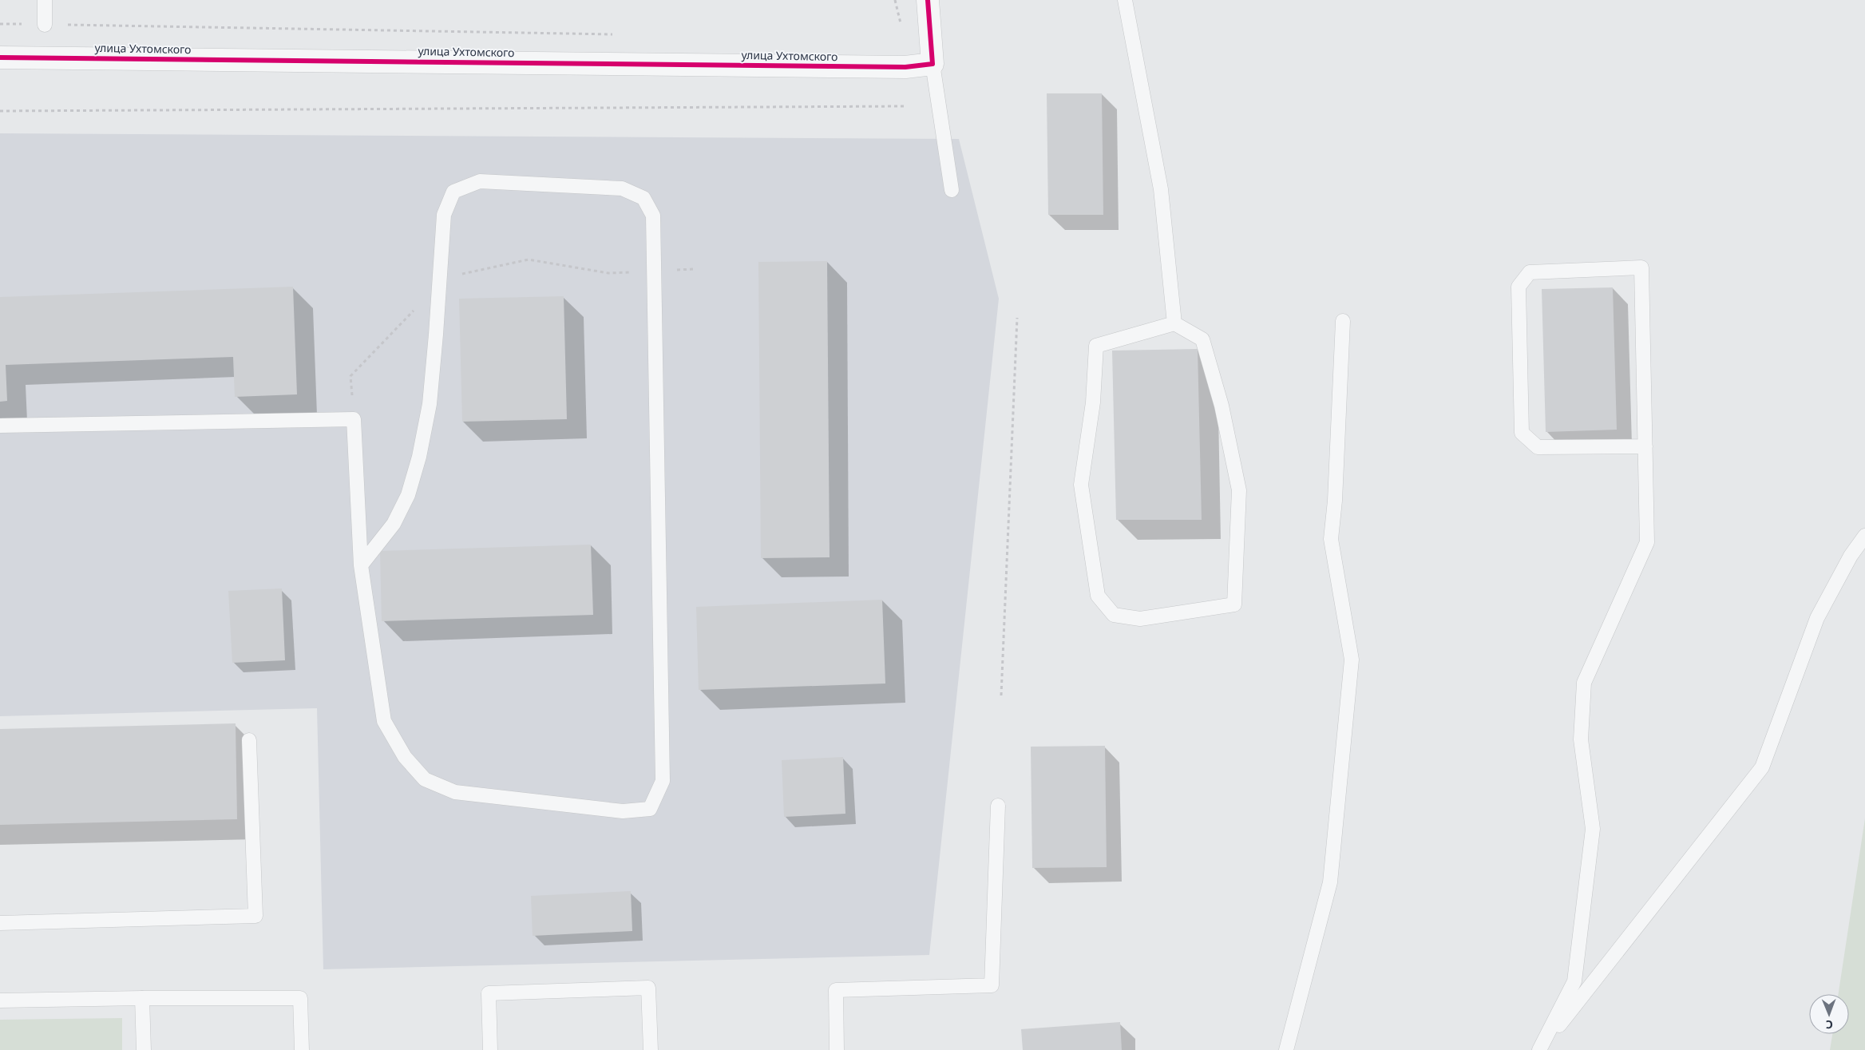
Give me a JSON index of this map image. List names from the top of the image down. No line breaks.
{"streets":{"street":["улица Ухтомского"]},"north":"bottom"}
